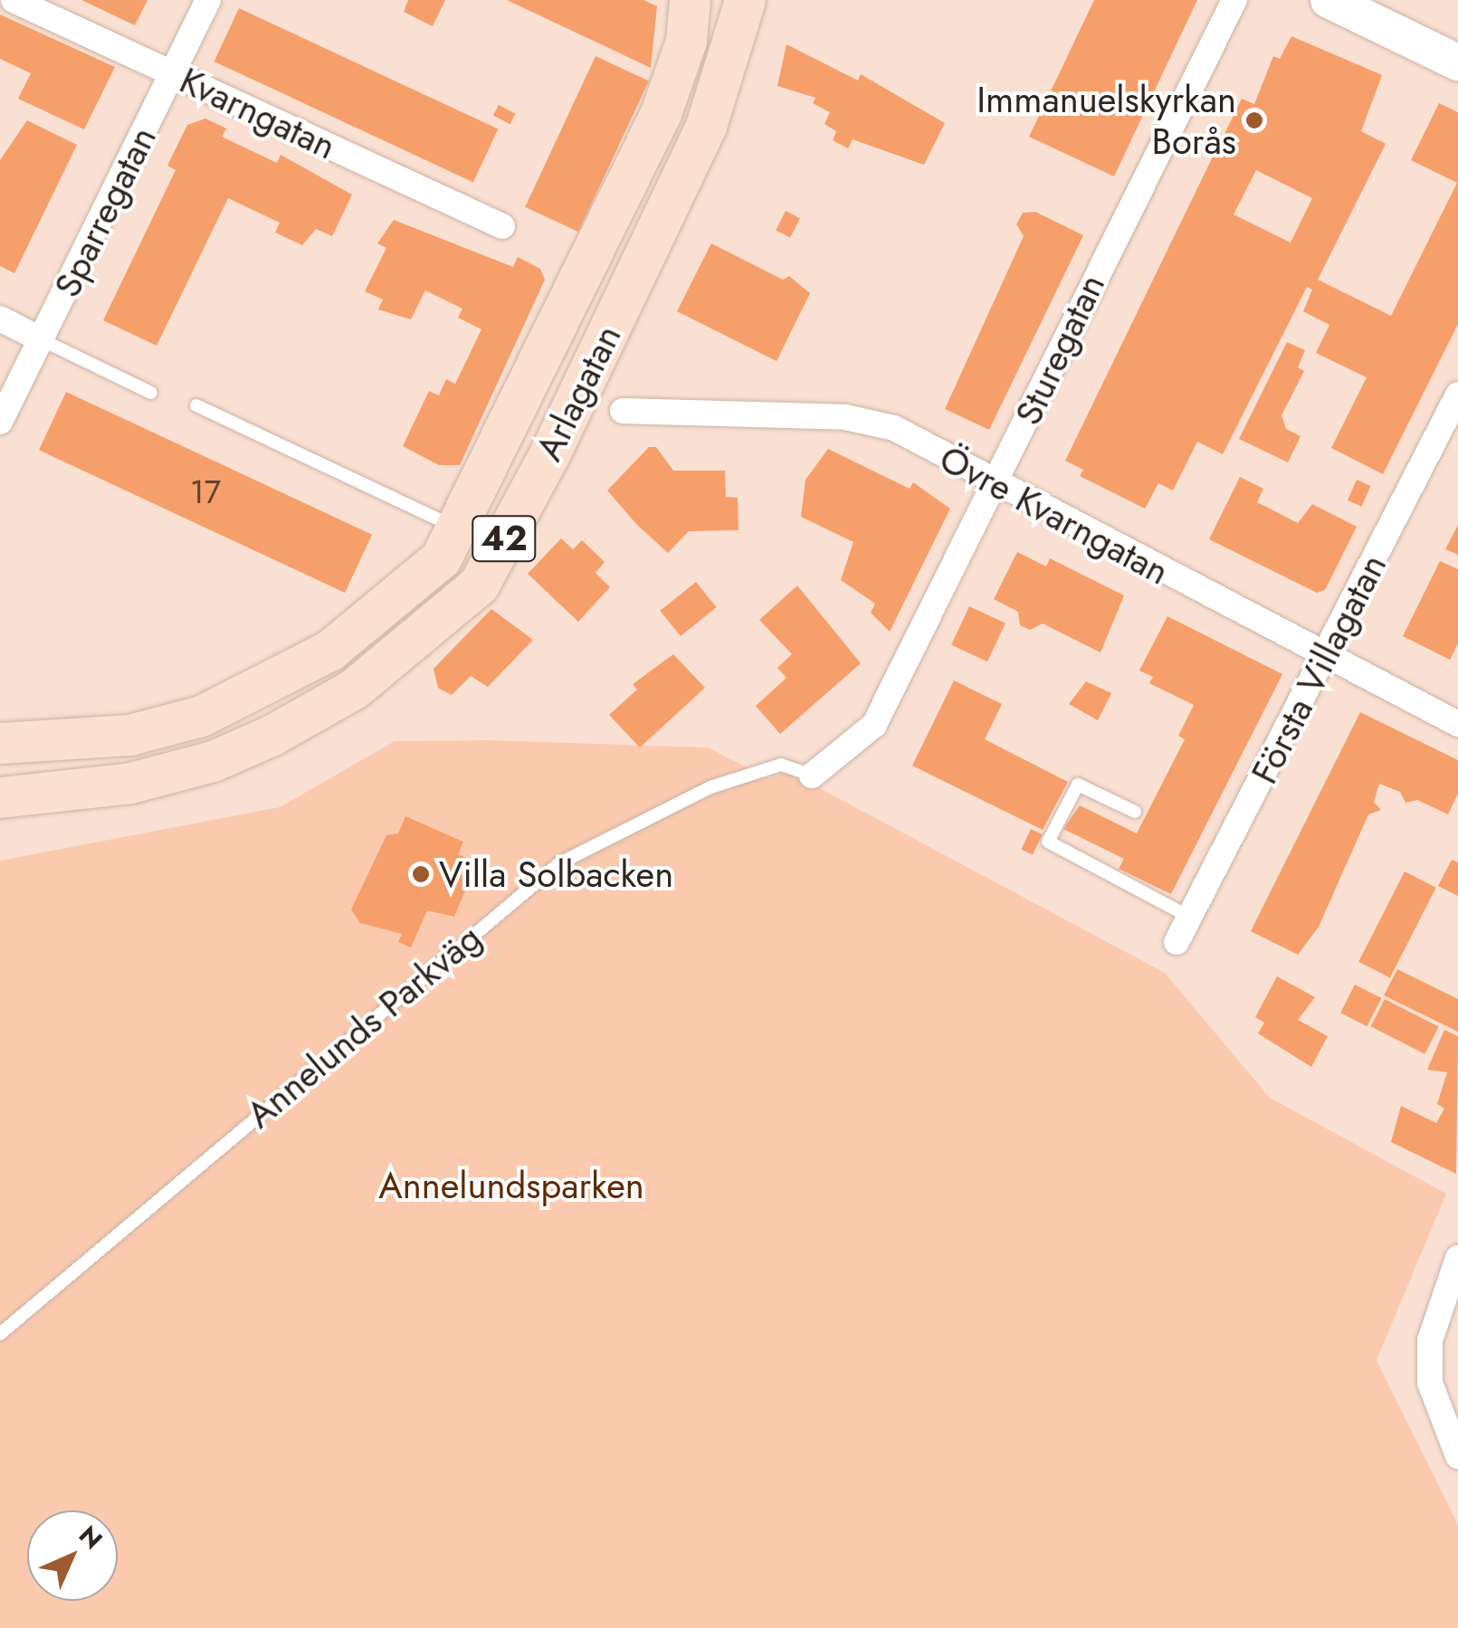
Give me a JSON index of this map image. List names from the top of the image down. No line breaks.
{"streets":{"main road":["Arlagatan","42"],"street":["Kvarngatan","Sparregatan","Sturegatan","Övre Kvarngatan","Första Villagatan"],"lane":["Annelunds Parkväg"]},"crossings":[["Kvarngatan","Sparregatan"],["Sturegatan","Övre Kvarngatan"],["Sturegatan","Annelunds Parkväg"],["Övre Kvarngatan","Första Villagatan"]],"parks":["Annelundsparken"],"places":["Immanuelskyrkan Borås","Villa Solbacken"],"house_numbers":["17"],"north":"top right"}
